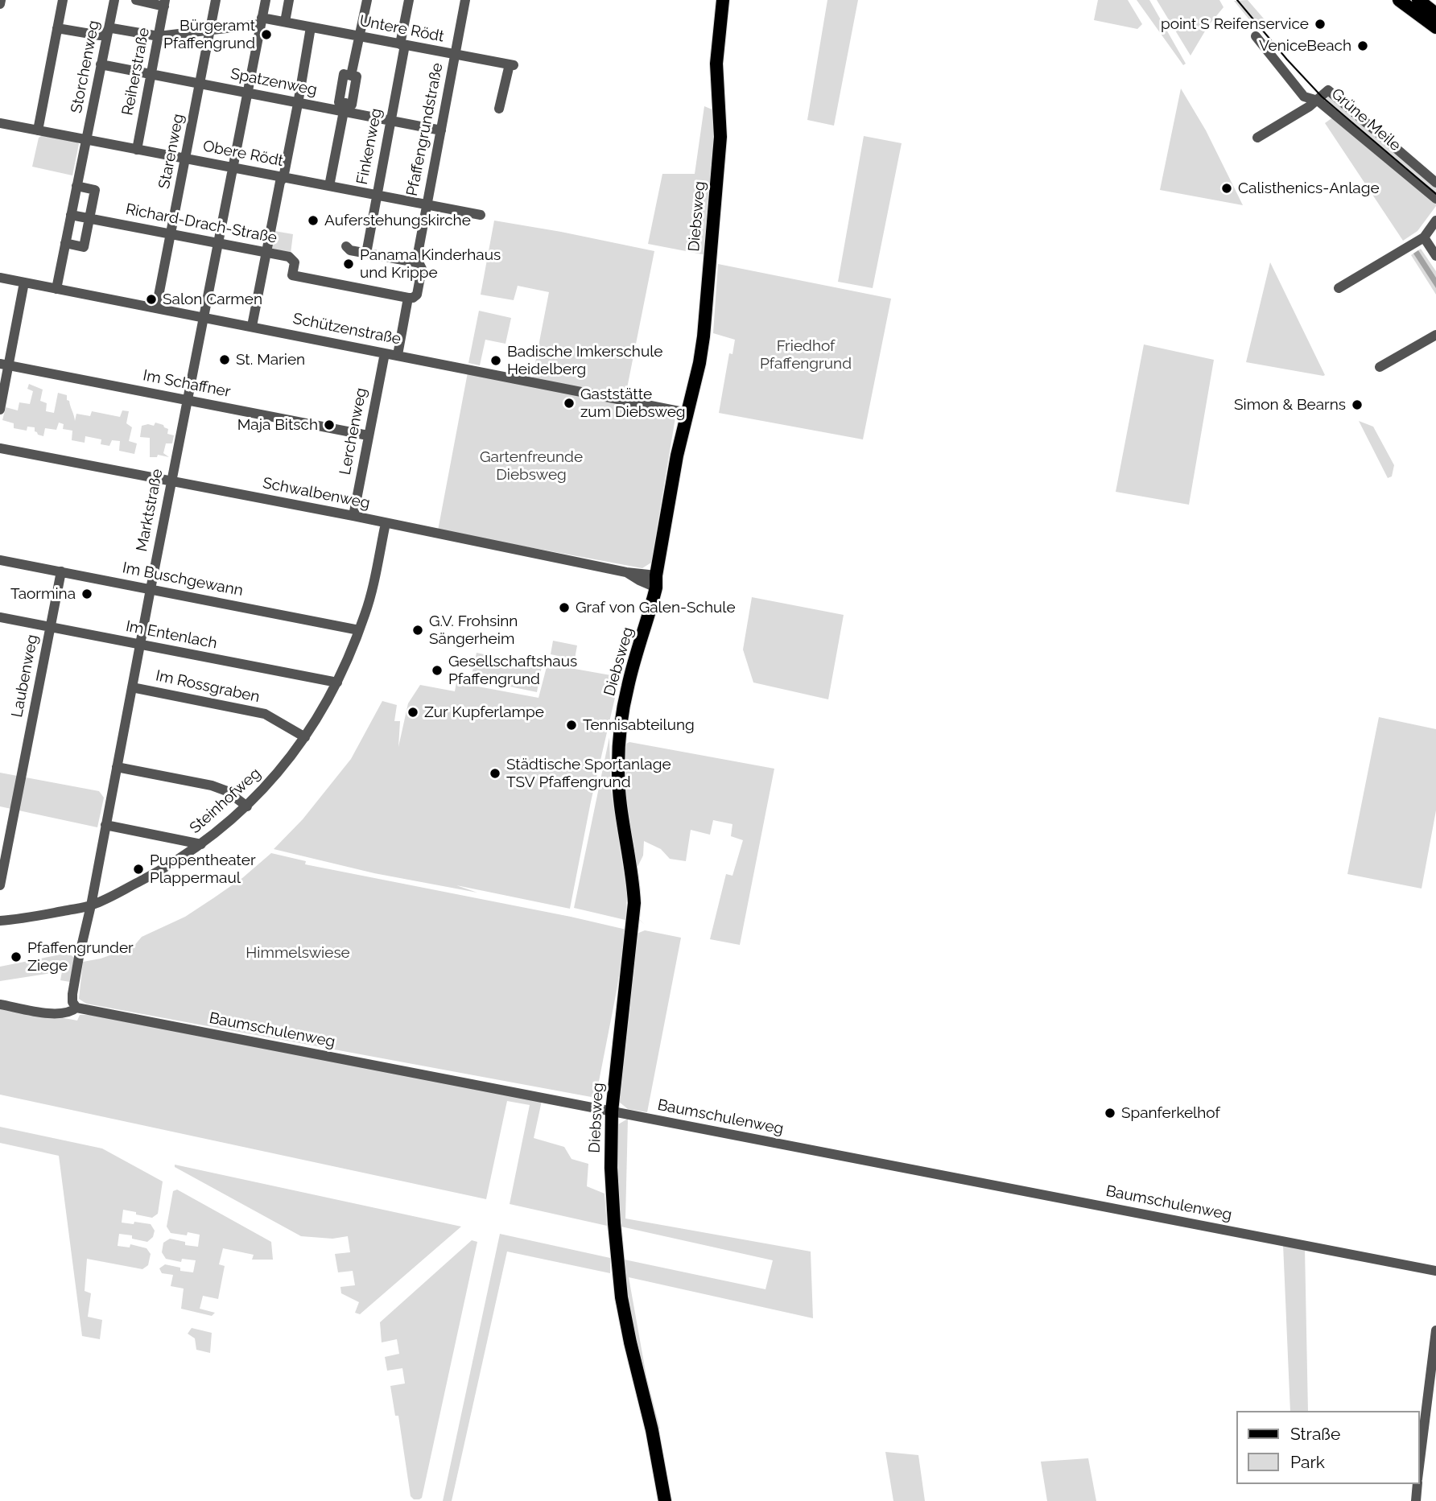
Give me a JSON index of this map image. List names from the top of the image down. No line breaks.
{"streets":{"main road":["Diebsweg"],"street":["Untere Rödt","Storchenweg","Reiherstraße","Spatzenweg","Grüne Meile","Pfaffengrundstraße","Finkenweg","Starenweg","Obere Rödt","Richard-Drach-Straße","Schützenstraße","Im Schaffner","Lerchenweg","Schwalbenweg","Marktstraße","Im Buschgewann","Im Entenlach","Laubenweg","Im Rossgraben","Steinhofweg","Baumschulenweg"]},"crossings":[["Untere Rödt","Pfaffengrundstraße"],["Untere Rödt","Finkenweg"],["Untere Rödt","Marktstraße"],["Storchenweg","Spatzenweg"],["Storchenweg","Obere Rödt"],["Storchenweg","Richard-Drach-Straße"],["Storchenweg","Schützenstraße"],["Reiherstraße","Spatzenweg"],["Reiherstraße","Obere Rödt"],["Spatzenweg","Pfaffengrundstraße"],["Spatzenweg","Finkenweg"],["Spatzenweg","Starenweg"],["Spatzenweg","Marktstraße"],["Pfaffengrundstraße","Obere Rödt"],["Pfaffengrundstraße","Richard-Drach-Straße"],["Pfaffengrundstraße","Schützenstraße"],["Finkenweg","Obere Rödt"],["Starenweg","Obere Rödt"],["Starenweg","Richard-Drach-Straße"],["Starenweg","Schützenstraße"],["Obere Rödt","Marktstraße"],["Diebsweg","Schützenstraße"],["Diebsweg","Schwalbenweg"],["Diebsweg","Baumschulenweg"],["Richard-Drach-Straße","Marktstraße"],["Schützenstraße","Lerchenweg"],["Schützenstraße","Marktstraße"],["Im Schaffner","Lerchenweg"],["Im Schaffner","Marktstraße"],["Lerchenweg","Schwalbenweg"],["Schwalbenweg","Marktstraße"],["Schwalbenweg","Steinhofweg"],["Marktstraße","Im Buschgewann"],["Marktstraße","Im Entenlach"],["Marktstraße","Im Rossgraben"],["Marktstraße","Steinhofweg"],["Marktstraße","Baumschulenweg"],["Im Buschgewann","Laubenweg"],["Im Buschgewann","Steinhofweg"],["Im Entenlach","Laubenweg"],["Im Entenlach","Steinhofweg"],["Im Rossgraben","Steinhofweg"]],"parks":["Friedhof Pfaffengrund","Gartenfreunde Diebsweg","Himmelswiese"],"places":["point S Reifenservice","Bürgeramt Pfaffengrund","VeniceBeach","Calisthenics-Anlage","Auferstehungskirche","Panama Kinderhaus und Krippe","Salon Carmen","St. Marien","Badische Imkerschule Heidelberg","Gaststätte zum Diebsweg","Simon & Bearns","Maja Bitsch","Taormina","Graf von Galen-Schule","G.V. Frohsinn Sängerheim","Gesellschaftshaus Pfaffengrund","Zur Kupferlampe","Tennisabteilung","Städtische Sportanlage TSV Pfaffengrund","Puppentheater Plappermaul","Pfaffengrunder Ziege","Spanferkelhof"],"legend":["Straße","Park"]}
